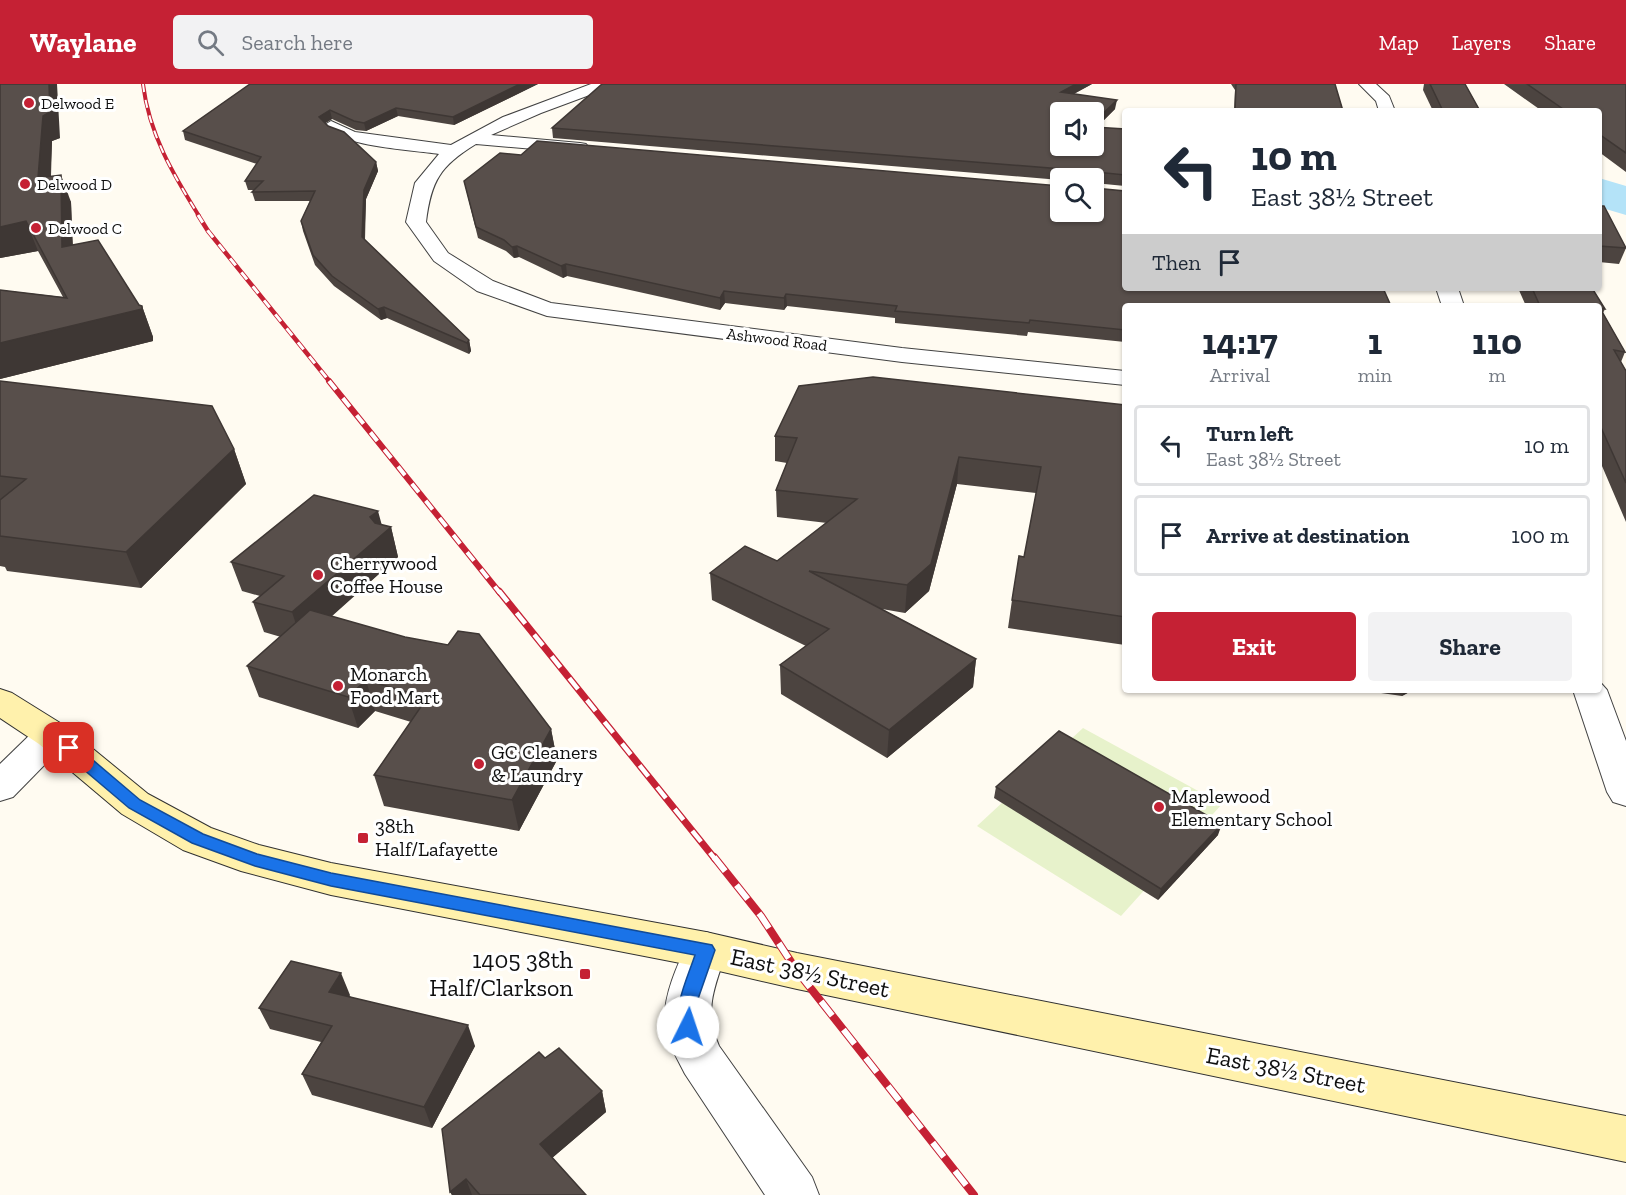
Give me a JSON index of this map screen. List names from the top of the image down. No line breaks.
{"streets":{"street":["Ashwood Road","East 38½ Street"]},"places":{"other":["Delwood E","Delwood D","Delwood C","Cherrywood Coffee House","Monarch Food Mart","GC Cleaners & Laundry","Maplewood Elementary School"],"transit":["38th Half/Lafayette","1405 38th Half/Clarkson"]},"page":{"header":"Waylane","search":"Search here","nav":["Map","Layers","Share"],"turn":["10 m","East 38½ Street"],"then":"Then","eta":["14:17","Arrival","1","min","110","m"],"list":[{"name":"Turn left","note":"East 38½ Street","value":"10 m"},{"name":"Arrive at destination","value":"100 m"}],"buttons":["Exit","Share"]}}
